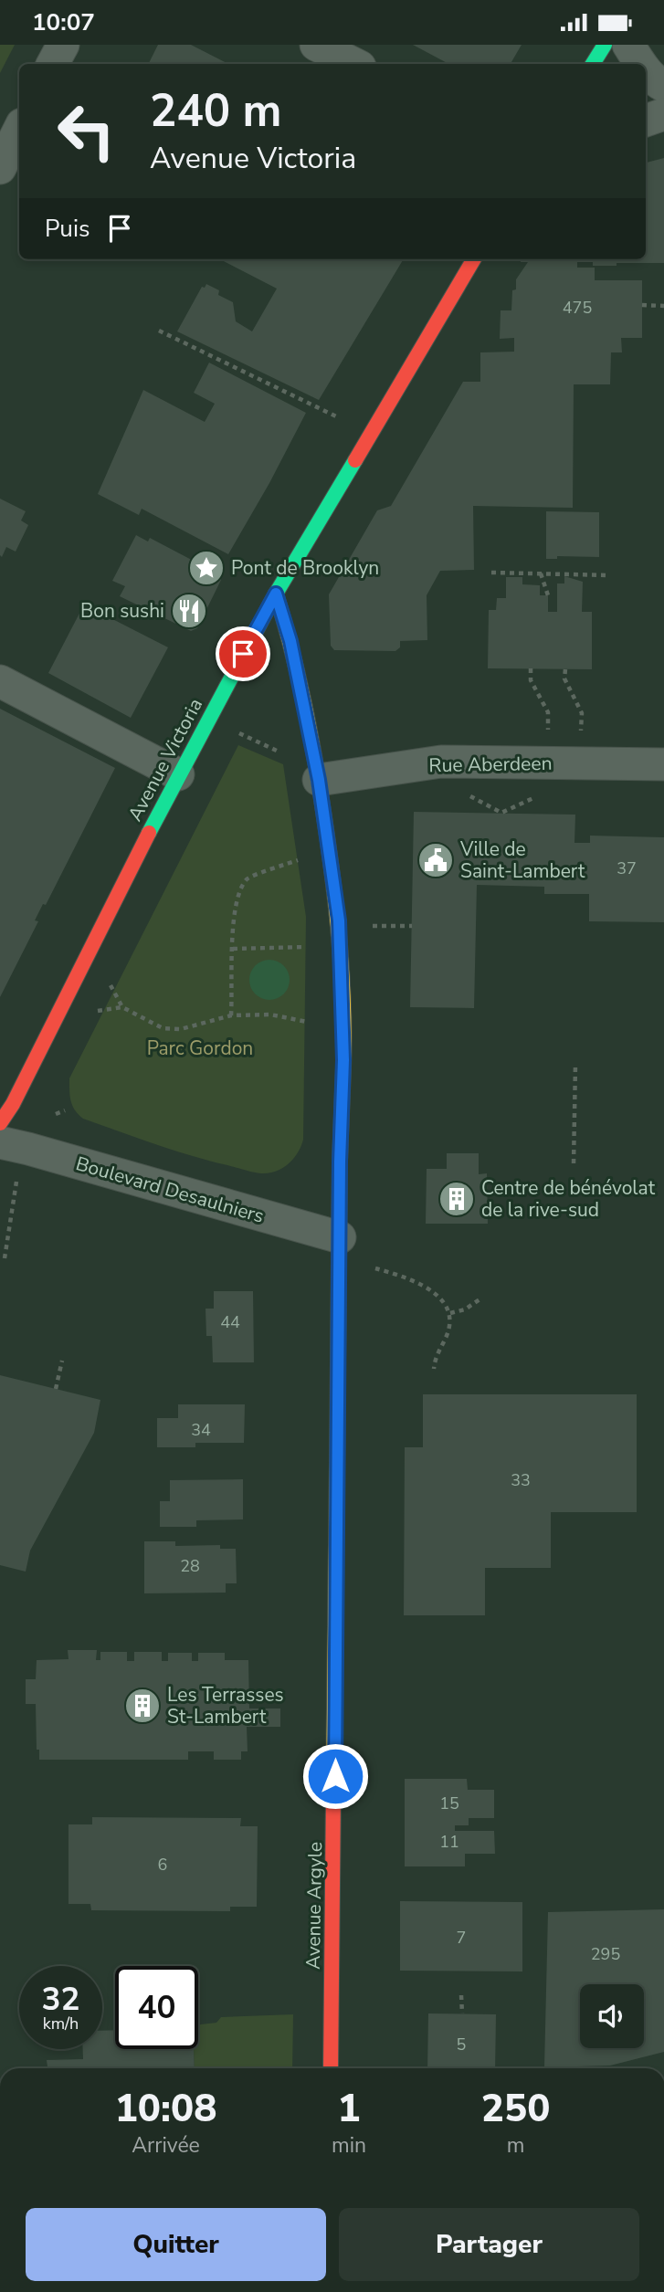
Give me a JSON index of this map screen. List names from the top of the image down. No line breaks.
{"streets":{"main road":["Avenue Victoria","Avenue Argyle"],"street":["Rue Aberdeen","Boulevard Desaulniers"]},"crossings":[["Avenue Victoria","Avenue Argyle"],["Rue Aberdeen","Avenue Argyle"],["Boulevard Desaulniers","Avenue Argyle"]],"parks":["Parc Gordon"],"places":{"place":["Pont de Brooklyn"],"restaurant":["Bon sushi"],"public building":["Ville de Saint-Lambert"],"building":["Centre de bénévolat de la rive-sud","Les Terrasses St-Lambert"]},"house_numbers":["475","37","44","34","33","28","15","11","6","7","295","5"],"page":{"status":"10:07","turn":["240 m","Avenue Victoria"],"then":"Puis","speed":"32 km/h","limit":"40","eta":["10:08","Arrivée","1","min","250","m"],"buttons":["Quitter","Partager"]}}
